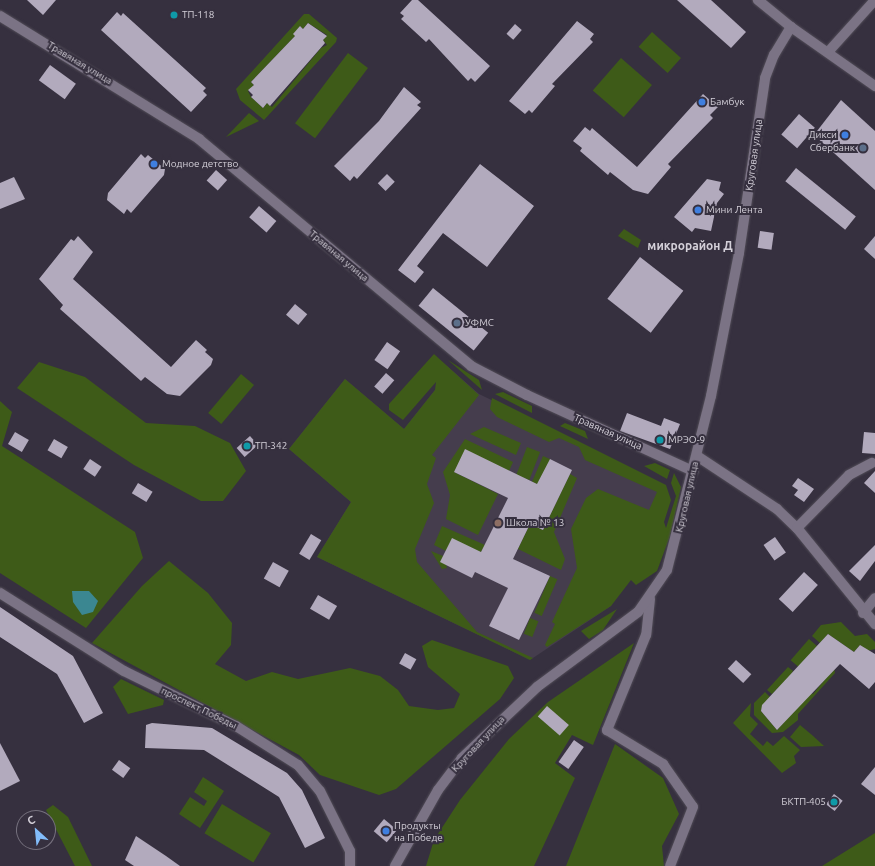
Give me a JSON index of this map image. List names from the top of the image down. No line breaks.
{"streets":{"street":["Травяная улица","Круговая улица","проспект Победы"]},"crossings":[["Травяная улица","Круговая улица"]],"districts":["микрорайон Д"],"places":["ТП-118","Бамбук","Дикси","Сбербанк","Модное детство","Мини Лента","УФМС","МРЭО-9","ТП-342","Школа № 13","БКТП-405","Продукты на Победе"],"north":"top left"}
